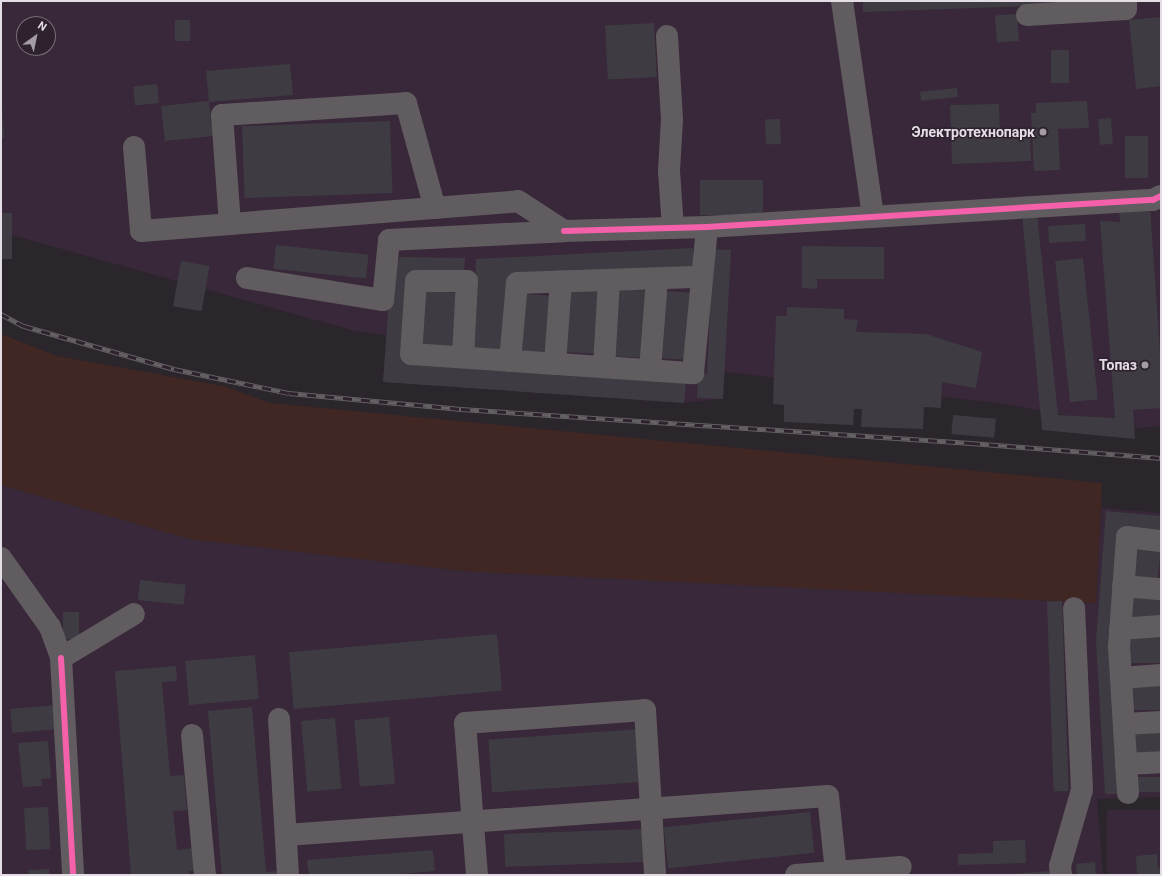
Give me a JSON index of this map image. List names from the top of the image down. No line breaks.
{"places":["Электротехнопарк","Топаз"],"north":"top right"}
